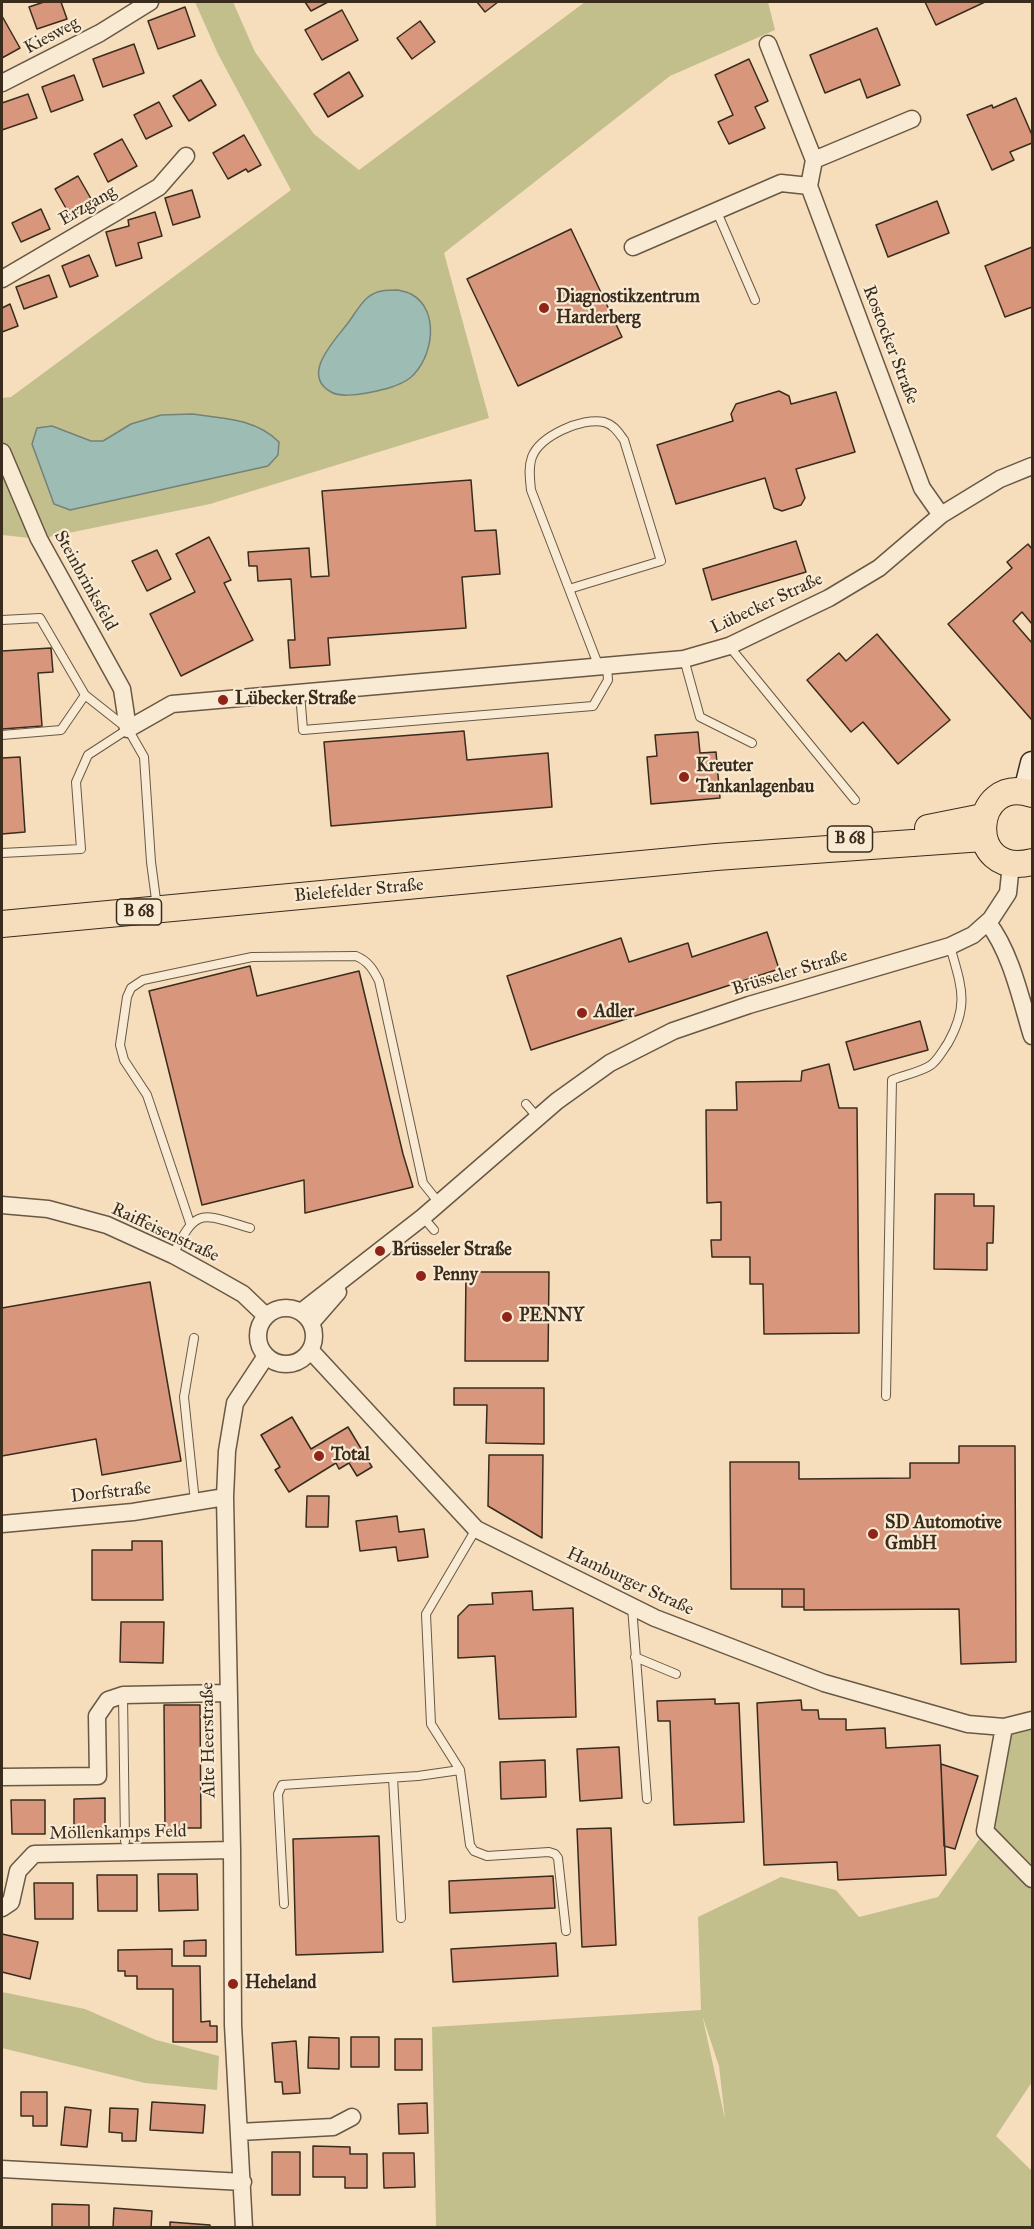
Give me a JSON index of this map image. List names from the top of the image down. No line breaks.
{"streets":{"main road":["B 68","Bielefelder Straße"],"street":["Kiesweg","Erzgang","Rostocker Straße","Steinbrinksfeld","Lübecker Straße","Brüsseler Straße","Raiffeisenstraße","Dorfstraße","Hamburger Straße","Alte Heerstraße","Möllenkamps Feld"]},"crossings":[["Rostocker Straße","Lübecker Straße"],["Steinbrinksfeld","Lübecker Straße"],["Brüsseler Straße","Raiffeisenstraße"],["Brüsseler Straße","Hamburger Straße"],["Brüsseler Straße","Alte Heerstraße"],["Raiffeisenstraße","Hamburger Straße"],["Raiffeisenstraße","Alte Heerstraße"],["Dorfstraße","Alte Heerstraße"],["Hamburger Straße","Alte Heerstraße"],["Alte Heerstraße","Möllenkamps Feld"]],"places":["Diagnostikzentrum Harderberg","Lübecker Straße","Kreuter Tankanlagenbau","Adler","Brüsseler Straße","Penny","PENNY","Total","SD Automotive GmbH","Heheland"]}
